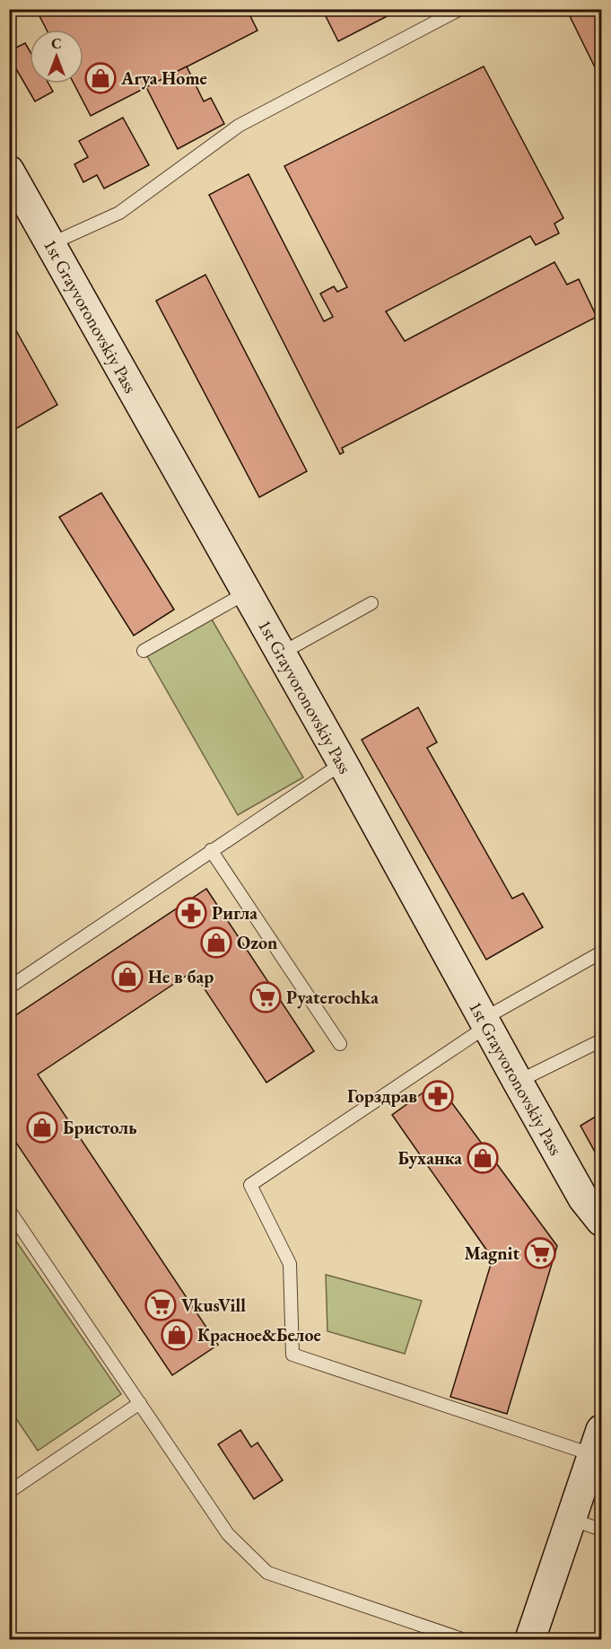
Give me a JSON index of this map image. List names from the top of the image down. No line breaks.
{"streets":{"main road":["1st Grayvoronovskiy Pass"]},"places":{"shop":["Arya Home","Ozon","Не в бар","Бристоль","Буханка","Красное&Белое"],"pharmacy":["Ригла","Горздрав"],"supermarket":["Pyaterochka","Magnit","VkusVill"]},"north":"top"}
